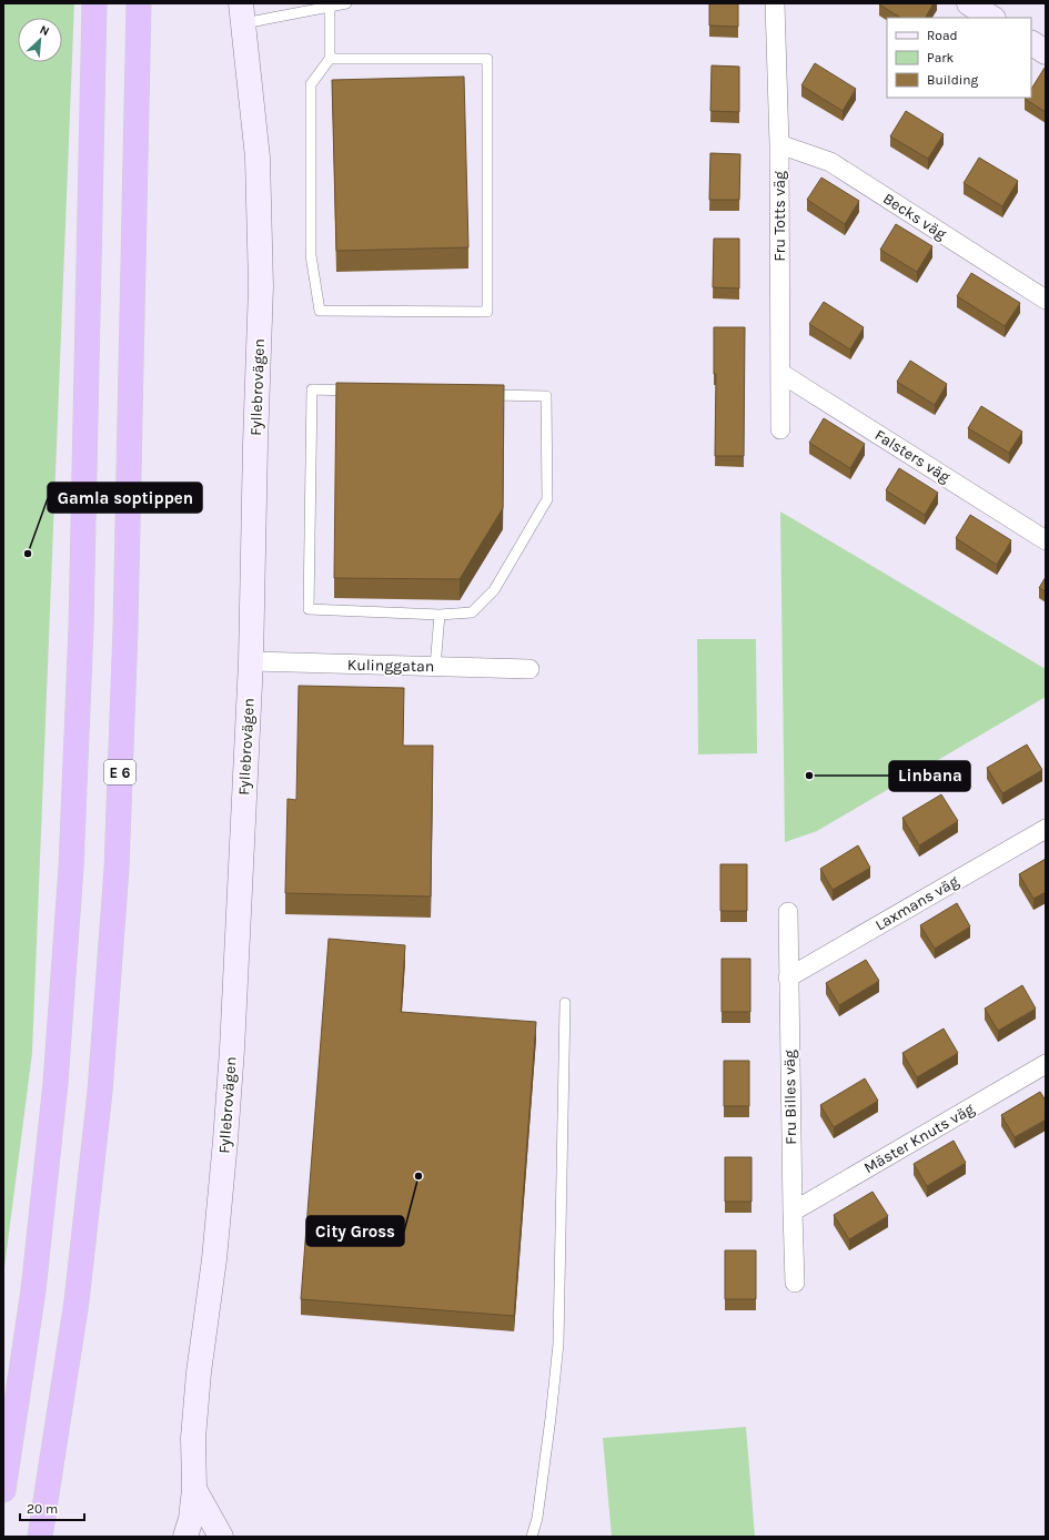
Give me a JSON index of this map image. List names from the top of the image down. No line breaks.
{"streets":{"highway":["E 6"],"street":["Fru Totts väg","Becks väg","Fyllebrovägen","Falsters väg","Kulinggatan","Laxmans väg","Fru Billes väg","Mäster Knuts väg"]},"crossings":[["Fru Totts väg","Becks väg"],["Fru Totts väg","Falsters väg"],["Fyllebrovägen","Kulinggatan"],["Laxmans väg","Fru Billes väg"],["Fru Billes väg","Mäster Knuts väg"]],"places":["Gamla soptippen","Linbana","City Gross"],"legend":["Road","Park","Building"],"scale_bar":"20 m","north":"top right"}
